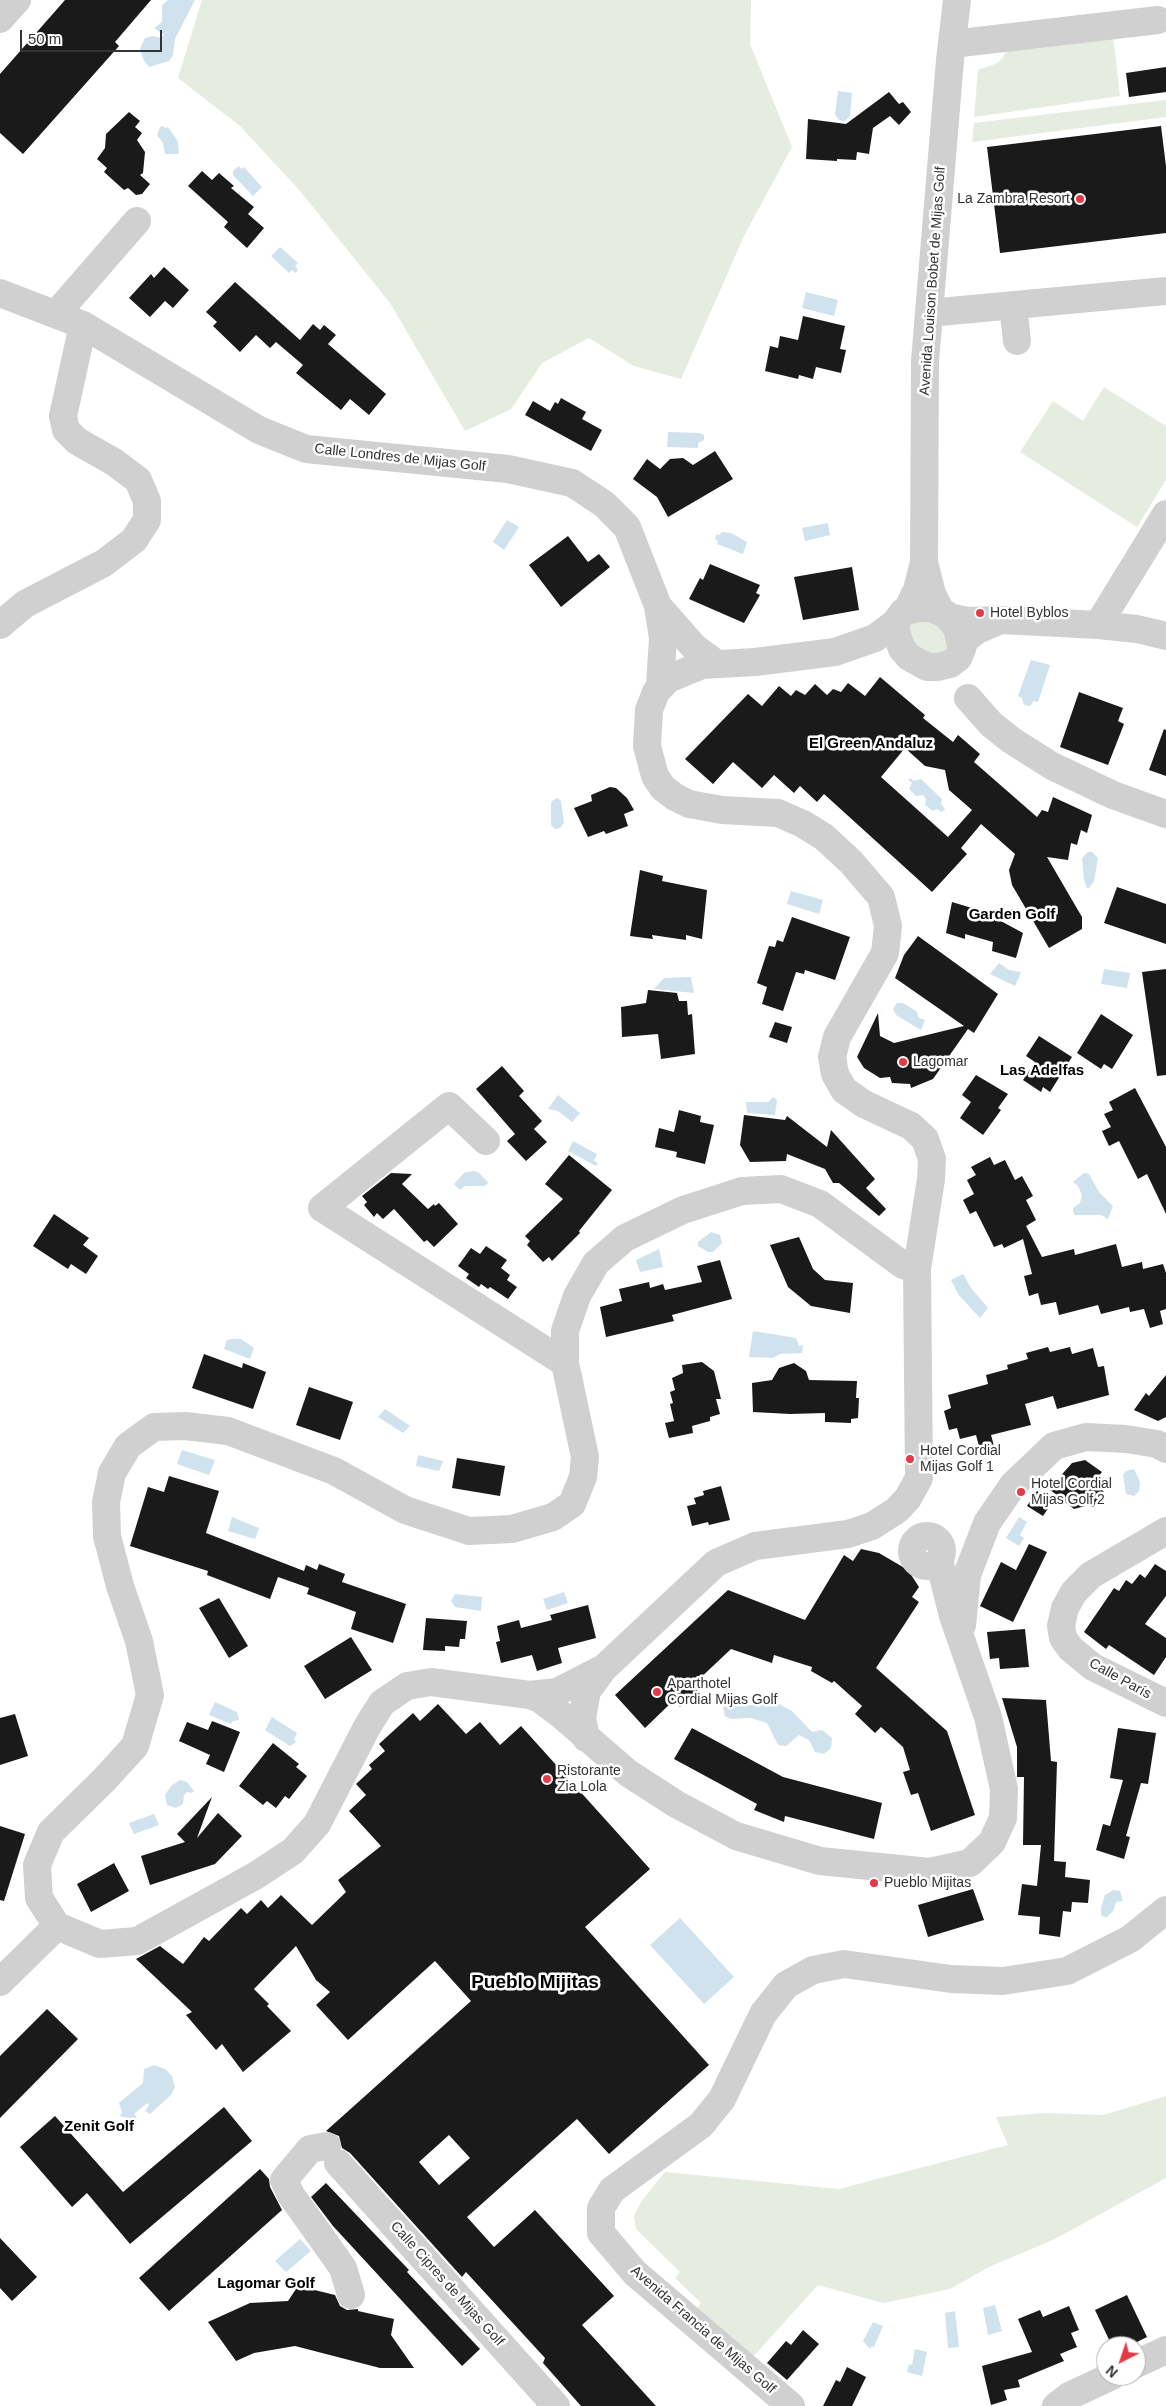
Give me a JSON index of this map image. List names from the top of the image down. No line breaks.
{"streets":{"street":["Avenida Louison Bobet de Mijas Golf","Calle Londres de Mijas Golf","Calle París","Calle Cipres de Mijas Golf","Avenida Francia de Mijas Golf"]},"districts":["El Green Andaluz","Garden Golf","Las Adelfas","Pueblo Mijitas","Zenit Golf","Lagomar Golf"],"places":["La Zambra Resort","Hotel Byblos","Lagomar","Hotel Cordial Mijas Golf 1","Hotel Cordial Mijas Golf 2","Aparthotel Cordial Mijas Golf","Ristorante Zia Lola","Pueblo Mijitas"],"scale_bar":"50 m","north":"bottom left"}
